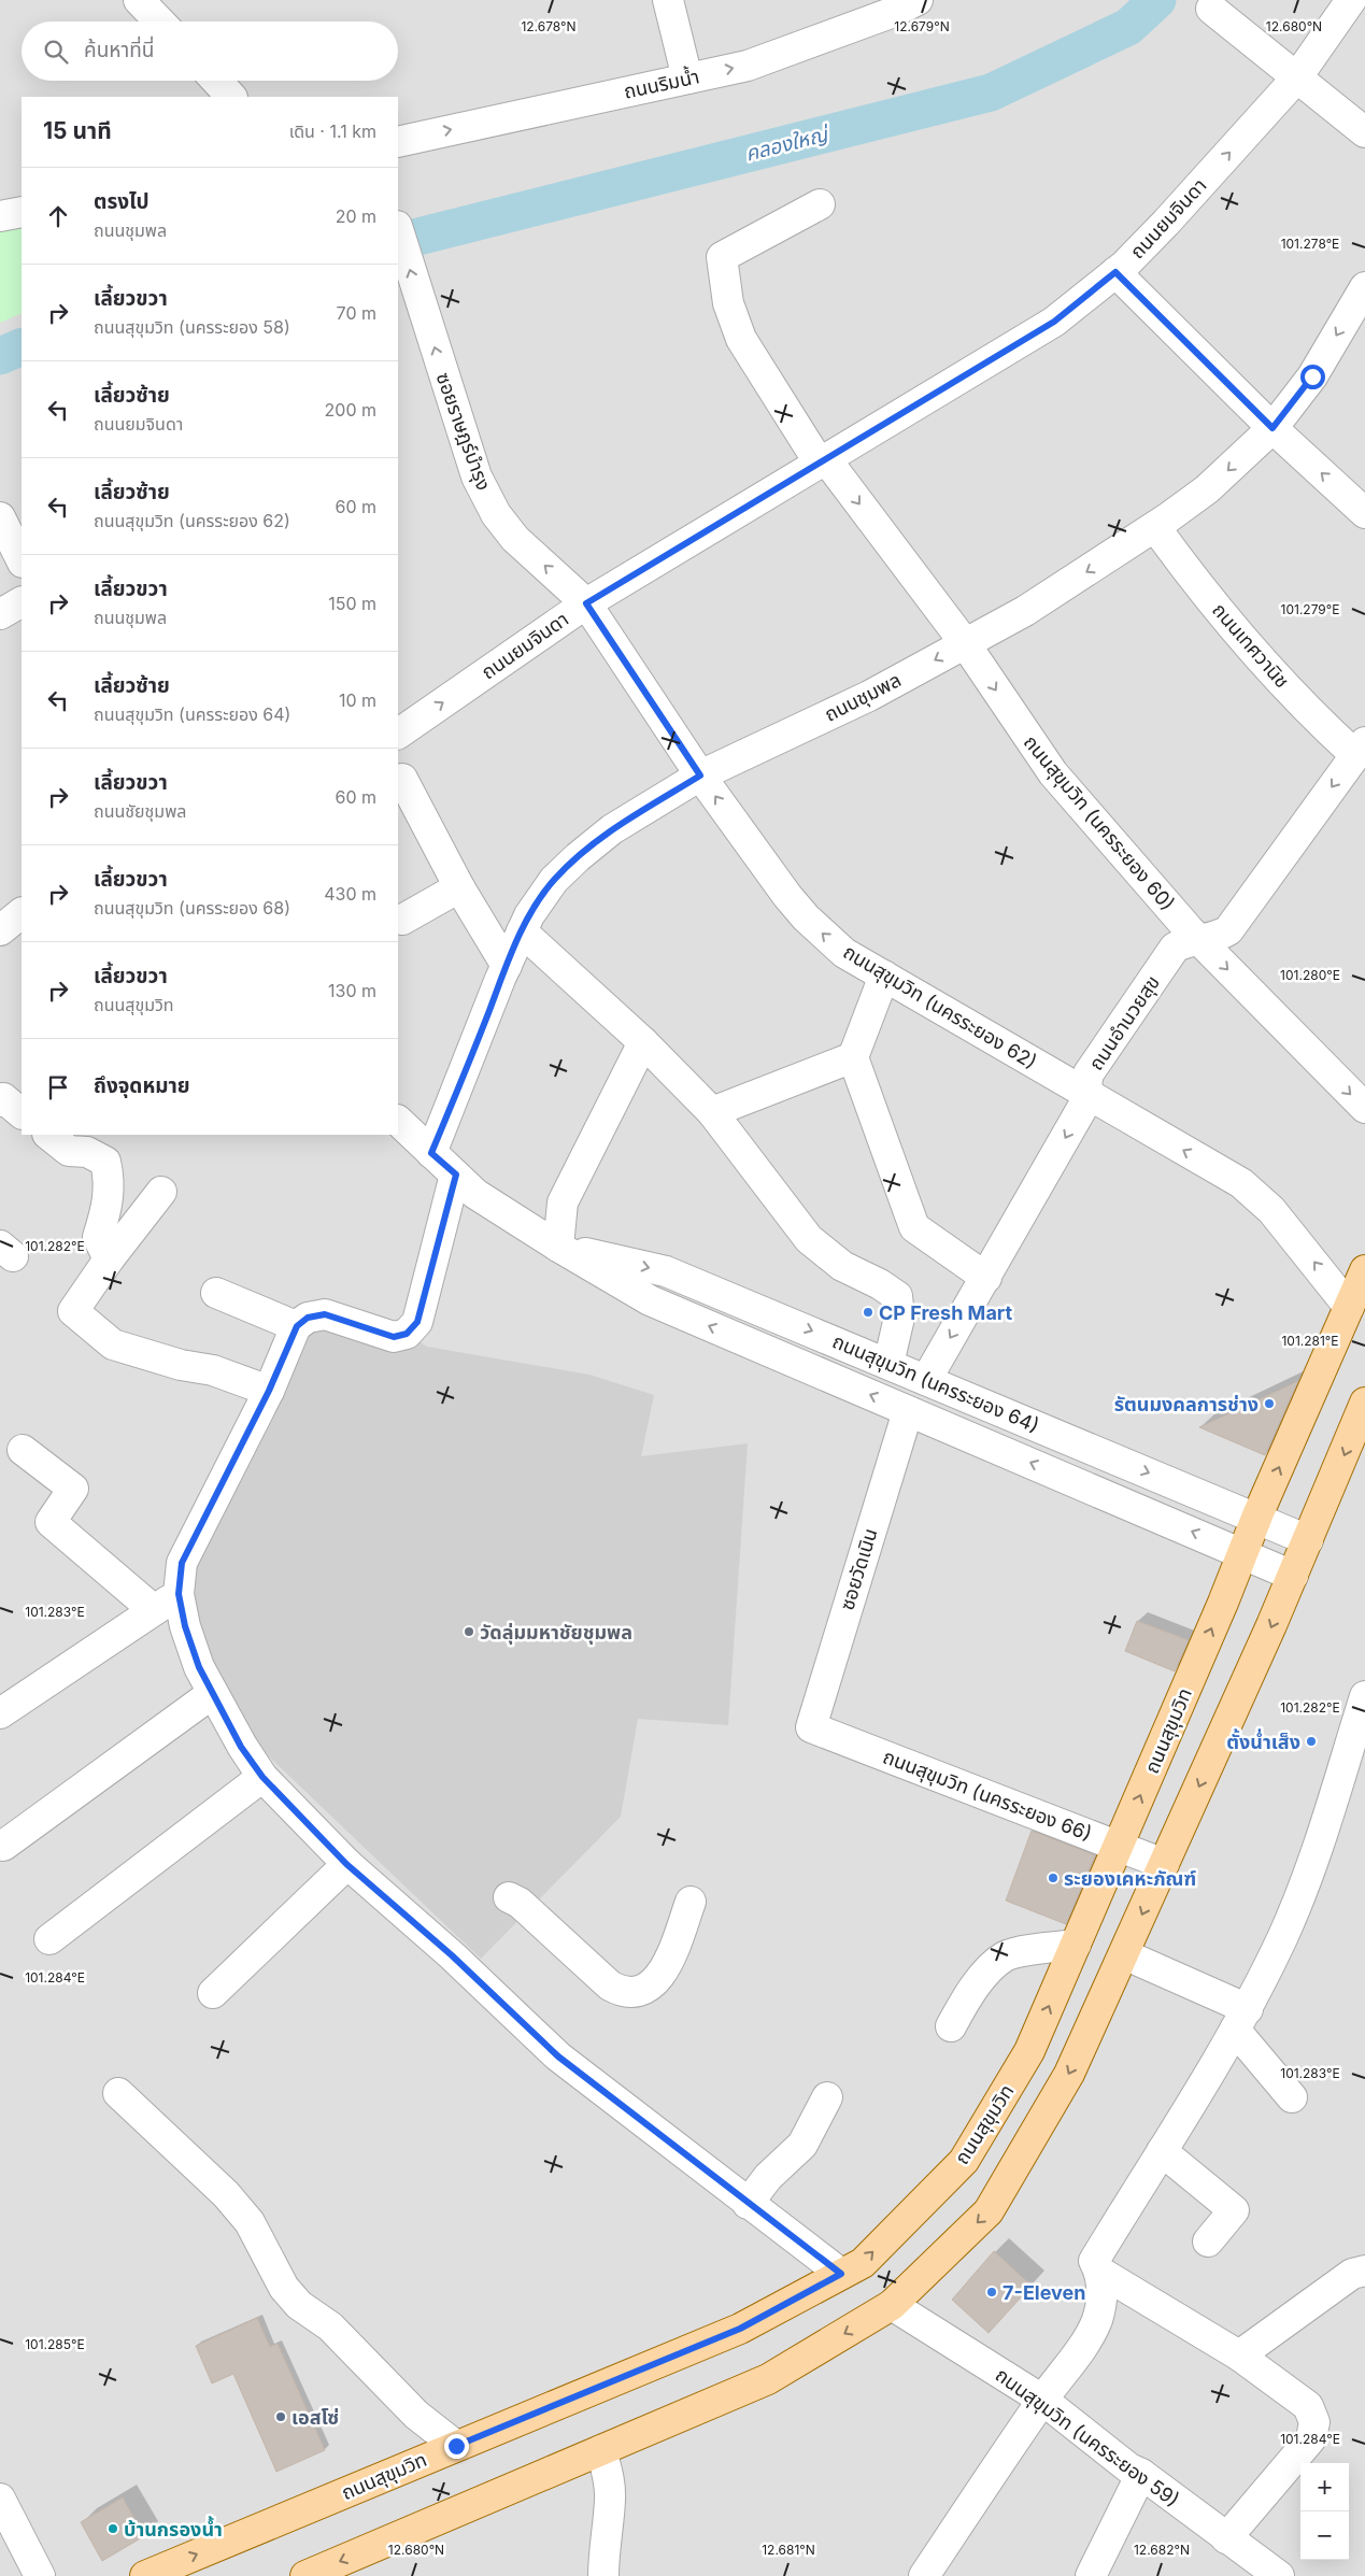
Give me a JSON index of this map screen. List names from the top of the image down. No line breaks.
{"streets":{"main road":["ถนนสุขุมวิท"],"street":["ถนนริมน้ำ","ถนนยมจินดา","ซอยราษฎร์บำรุง","ถนนเทศวานิช","ถนนชุมพล","ถนนสุขุมวิท (นครระยอง 60)","ถนนสุขุมวิท (นครระยอง 62)","ถนนอำนวยสุข","ถนนสุขุมวิท (นครระยอง 64)","ซอยวัดเนิน","ถนนสุขุมวิท (นครระยอง 66)","ถนนสุขุมวิท (นครระยอง 59)"]},"crossings":[["ถนนยมจินดา","ซอยราษฎร์บำรุง"],["ถนนยมจินดา","ถนนสุขุมวิท (นครระยอง 60)"],["ถนนยมจินดา","ถนนสุขุมวิท (นครระยอง 62)"],["ซอยราษฎร์บำรุง","ถนนสุขุมวิท (นครระยอง 62)"],["ถนนเทศวานิช","ถนนชุมพล"],["ถนนเทศวานิช","ถนนอำนวยสุข"],["ถนนชุมพล","ถนนสุขุมวิท (นครระยอง 60)"],["ถนนชุมพล","ถนนสุขุมวิท (นครระยอง 62)"],["ถนนชุมพล","ถนนสุขุมวิท (นครระยอง 64)"],["ถนนสุขุมวิท (นครระยอง 60)","ถนนอำนวยสุข"],["ถนนสุขุมวิท (นครระยอง 62)","ถนนอำนวยสุข"],["ถนนสุขุมวิท (นครระยอง 62)","ถนนสุขุมวิท"],["ถนนอำนวยสุข","ถนนสุขุมวิท (นครระยอง 64)"],["ถนนสุขุมวิท (นครระยอง 64)","ซอยวัดเนิน"],["ถนนสุขุมวิท (นครระยอง 64)","ถนนสุขุมวิท"],["ซอยวัดเนิน","ถนนสุขุมวิท (นครระยอง 66)"],["ถนนสุขุมวิท","ถนนสุขุมวิท (นครระยอง 66)"]],"one_way":["ถนนริมน้ำ","ถนนยมจินดา","ซอยราษฎร์บำรุง","ถนนชุมพล","ถนนสุขุมวิท (นครระยอง 60)","ถนนอำนวยสุข"],"water":["คลองใหญ่"],"places":["CP Fresh Mart","รัตนมงคลการช่าง","วัดลุ่มมหาชัยชุมพล","ตั้งน่ำเส็ง","ระยองเคหะภัณฑ์","7-Eleven","เอสโซ่","บ้านกรองน้ำ"],"page":{"search":"ค้นหาที่นี่","heading":["15 นาที","เดิน · 1.1 km"],"list":[["ตรงไป","ถนนชุมพล","20 m"],["เลี้ยวขวา","ถนนสุขุมวิท (นครระยอง 58)","70 m"],["เลี้ยวซ้าย","ถนนยมจินดา","200 m"],["เลี้ยวซ้าย","ถนนสุขุมวิท (นครระยอง 62)","60 m"],["เลี้ยวขวา","ถนนชุมพล","150 m"],["เลี้ยวซ้าย","ถนนสุขุมวิท (นครระยอง 64)","10 m"],["เลี้ยวขวา","ถนนชัยชุมพล","60 m"],["เลี้ยวขวา","ถนนสุขุมวิท (นครระยอง 68)","430 m"],["เลี้ยวขวา","ถนนสุขุมวิท","130 m"],"ถึงจุดหมาย"],"map_buttons":["+","−"]},"coordinates":["12.678°N","12.679°N","12.680°N","101.278°E","101.279°E","101.280°E","101.282°E","101.281°E","101.283°E","101.284°E","101.285°E","12.681°N","12.682°N"]}
